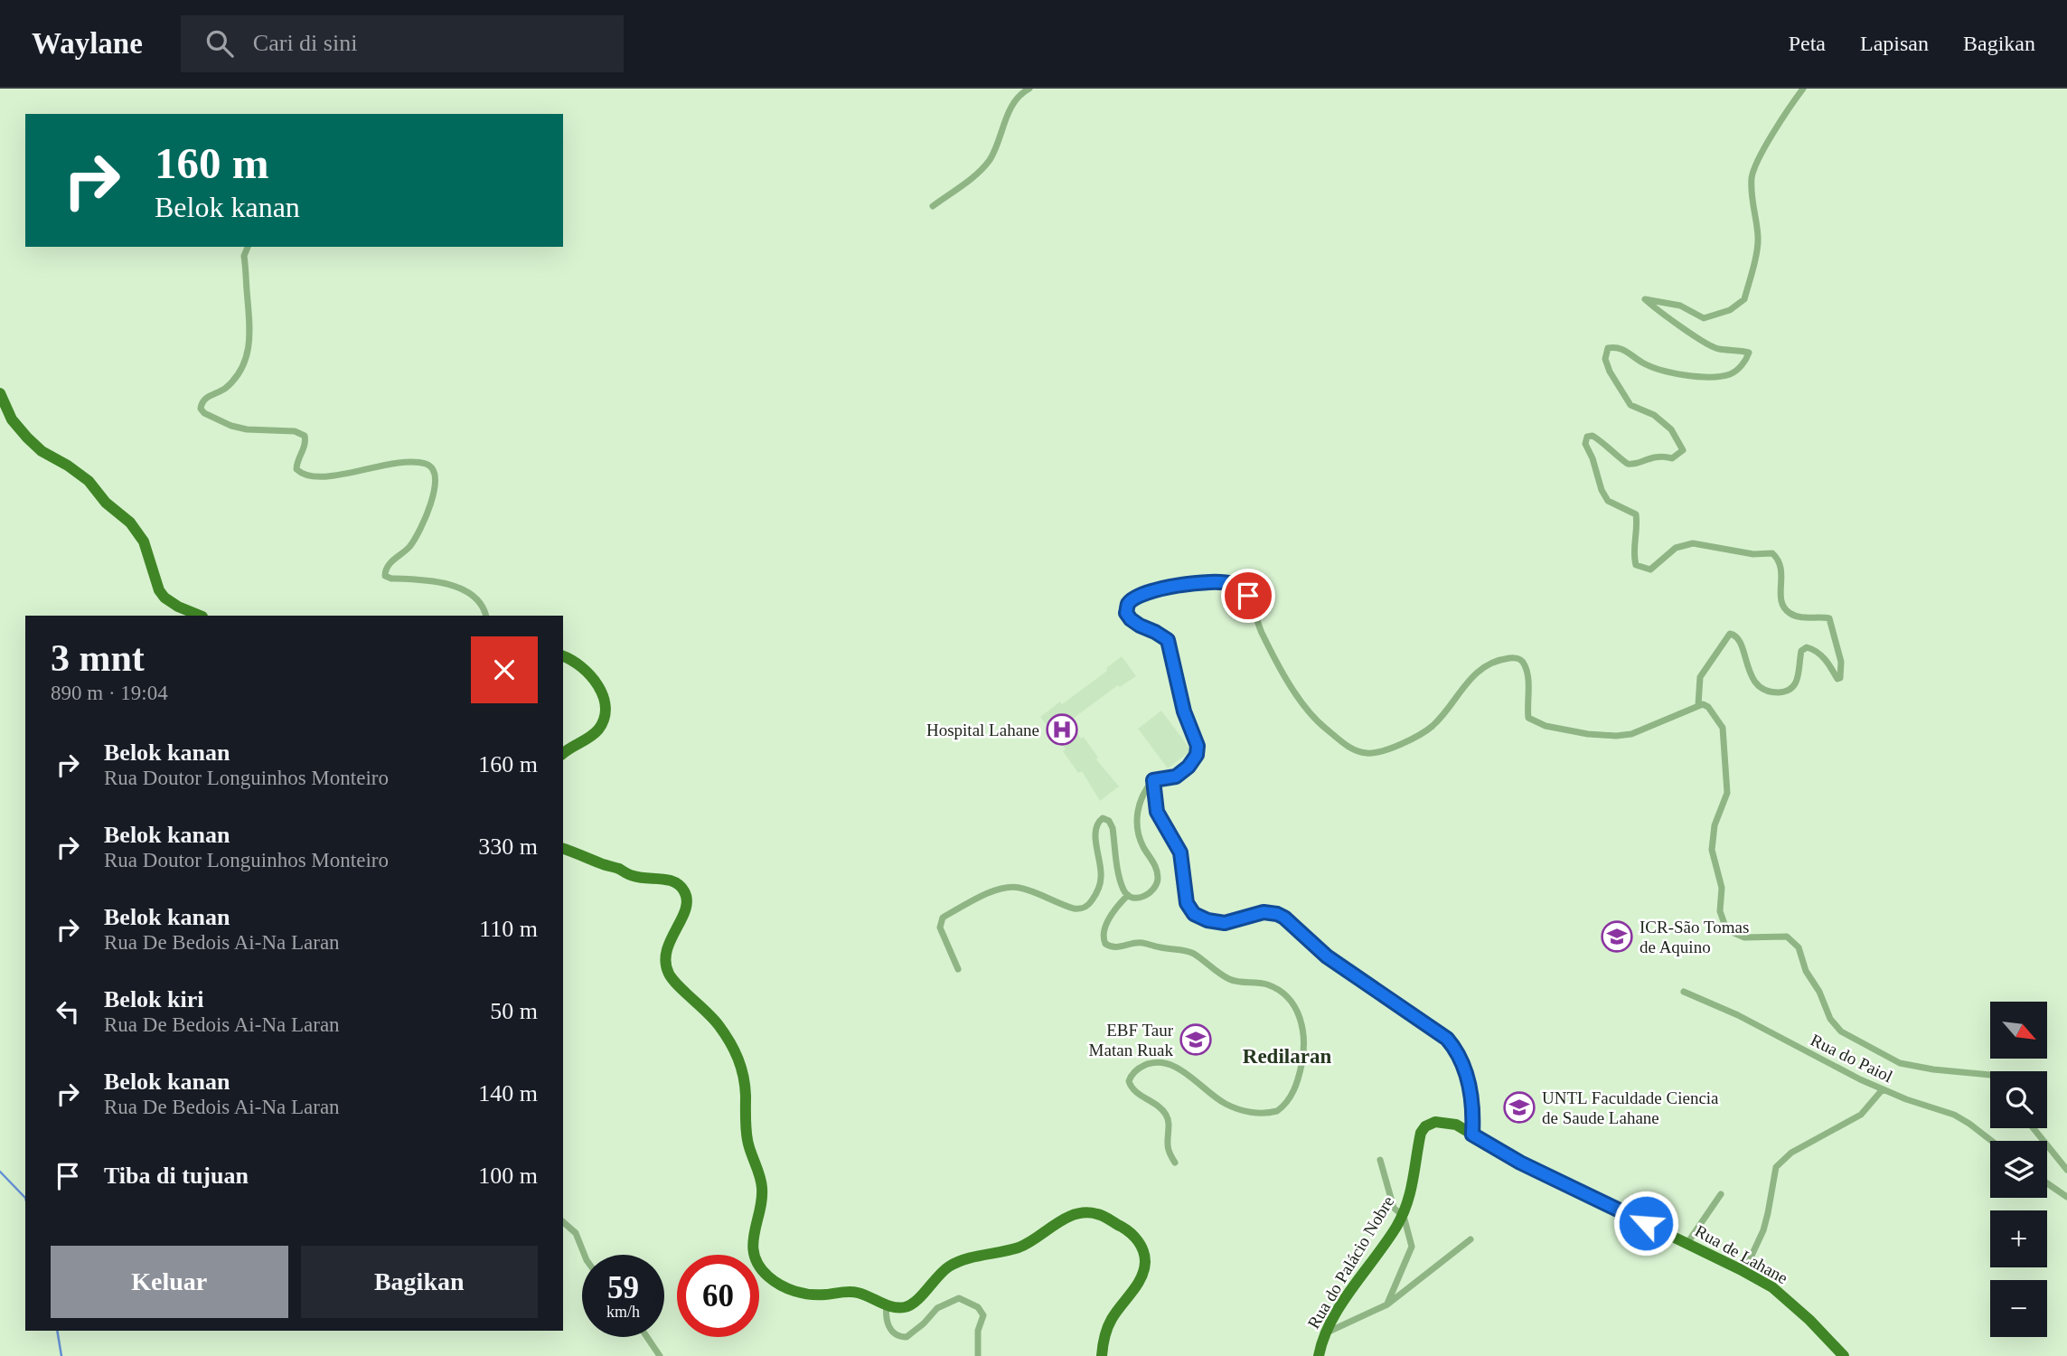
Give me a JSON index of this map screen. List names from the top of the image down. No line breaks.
{"streets":{"main road":["Rua de Lahane","Rua do Palácio Nobre"],"street":["Rua do Paiol"]},"crossings":[["Rua de Lahane","Rua do Palácio Nobre"]],"districts":["Redilaran"],"places":{"hospital":["Hospital Lahane"],"school or university":["ICR-São Tomas de Aquino","EBF Taur Matan Ruak","UNTL Faculdade Ciencia de Saude Lahane"]},"north":"bottom right","page":{"header":"Waylane","search":"Cari di sini","nav":["Peta","Lapisan","Bagikan"],"turn":["160 m","Belok kanan"],"heading":["3 mnt","890 m · 19:04"],"list":[{"name":"Belok kanan","note":"Rua Doutor Longuinhos Monteiro","value":"160 m"},{"name":"Belok kanan","note":"Rua Doutor Longuinhos Monteiro","value":"330 m"},{"name":"Belok kanan","note":"Rua De Bedois Ai-Na Laran","value":"110 m"},{"name":"Belok kiri","note":"Rua De Bedois Ai-Na Laran","value":"50 m"},{"name":"Belok kanan","note":"Rua De Bedois Ai-Na Laran","value":"140 m"},{"name":"Tiba di tujuan","value":"100 m"}],"map_buttons":["+","−"],"buttons":["Keluar","Bagikan"],"speed":"59 km/h","limit":"60"}}
